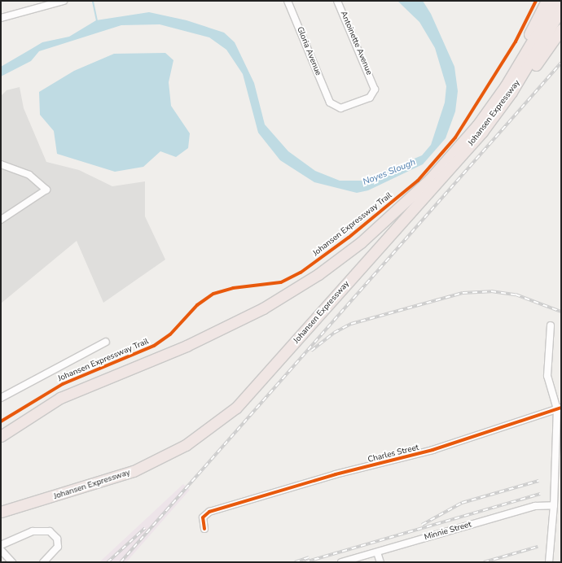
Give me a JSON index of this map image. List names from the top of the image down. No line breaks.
{"streets":{"highway":["Johansen Expressway"],"street":["Antoinette Avenue","Gloria Avenue","Charles Street","Minnie Street"],"cycle path":["Johansen Expressway Trail"]},"crossings":[["Antoinette Avenue","Gloria Avenue"]],"water":["Noyes Slough"]}
